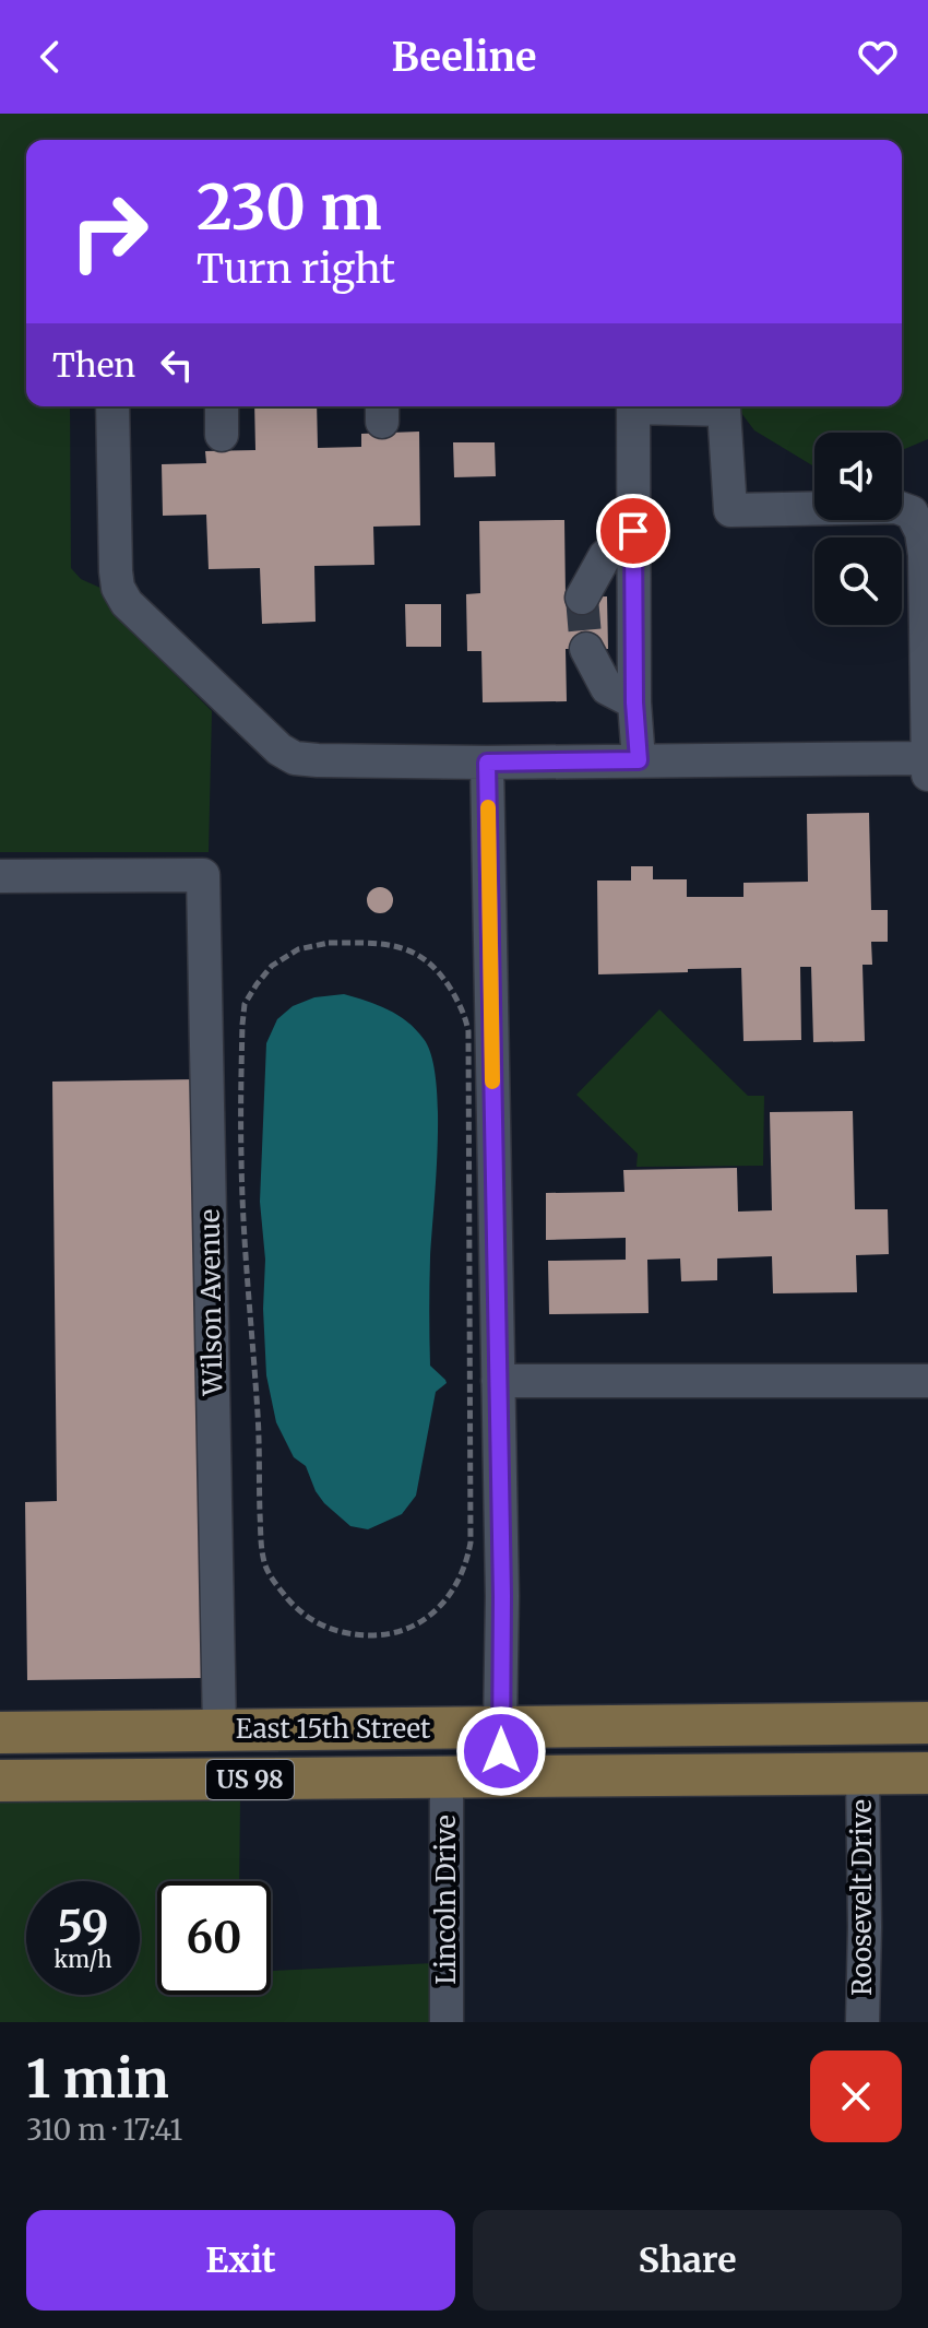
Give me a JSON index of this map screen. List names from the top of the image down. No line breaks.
{"streets":{"main road":["East 15th Street","US 98"],"street":["Wilson Avenue","Roosevelt Drive","Lincoln Drive"]},"crossings":[["Wilson Avenue","East 15th Street"],["East 15th Street","Roosevelt Drive"],["East 15th Street","Lincoln Drive"]],"page":{"header":"Beeline","turn":["230 m","Turn right"],"then":"Then","speed":"59 km/h","limit":"60","heading":["1 min","310 m · 17:41"],"buttons":["Exit","Share"]}}
